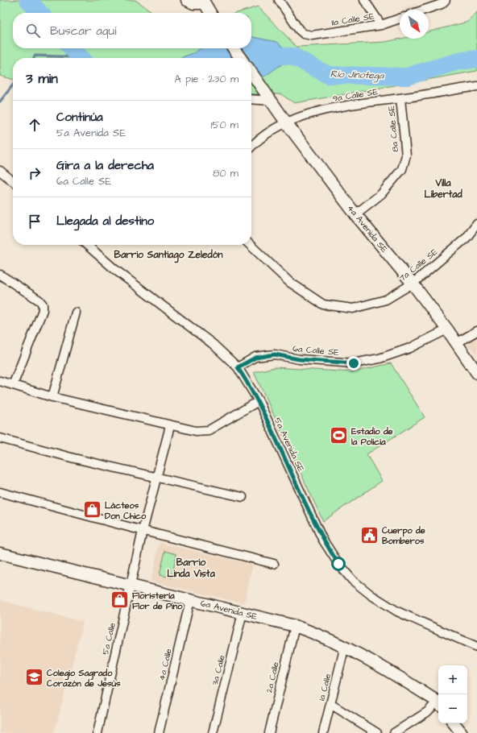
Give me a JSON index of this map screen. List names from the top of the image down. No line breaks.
{"streets":{"street":["11a Calle SE","9a Calle SE","8a Calle SE","4a Avenida SE","7a Calle SE","6a Calle SE","5a Avenida SE","6a Avenida SE","5a Calle","4a Calle","3a Calle","2a Calle","1a Calle"]},"crossings":[["9a Calle SE","8a Calle SE"],["9a Calle SE","4a Avenida SE"],["8a Calle SE","4a Avenida SE"],["4a Avenida SE","7a Calle SE"],["4a Avenida SE","6a Calle SE"],["6a Calle SE","5a Avenida SE"],["6a Avenida SE","5a Calle"],["6a Avenida SE","4a Calle"],["6a Avenida SE","3a Calle"],["6a Avenida SE","2a Calle"],["6a Avenida SE","1a Calle"]],"districts":["Villa Libertad","Barrio Santiago Zeledón","Barrio Linda Vista"],"water":["Río Jinotega"],"places":{"sports":["Estadio de la Policía"],"shop":["Lácteos Don Chico","Floristería Flor de Pino"],"public building":["Cuerpo de Bomberos"],"school or university":["Colegio Sagrado Corazón de Jesús"]},"north":"bottom right","page":{"search":"Buscar aquí","heading":["3 min","A pie · 230 m"],"list":[["Continúa","5a Avenida SE","150 m"],["Gira a la derecha","6a Calle SE","80 m"],"Llegada al destino"],"map_buttons":["+","−"]}}
